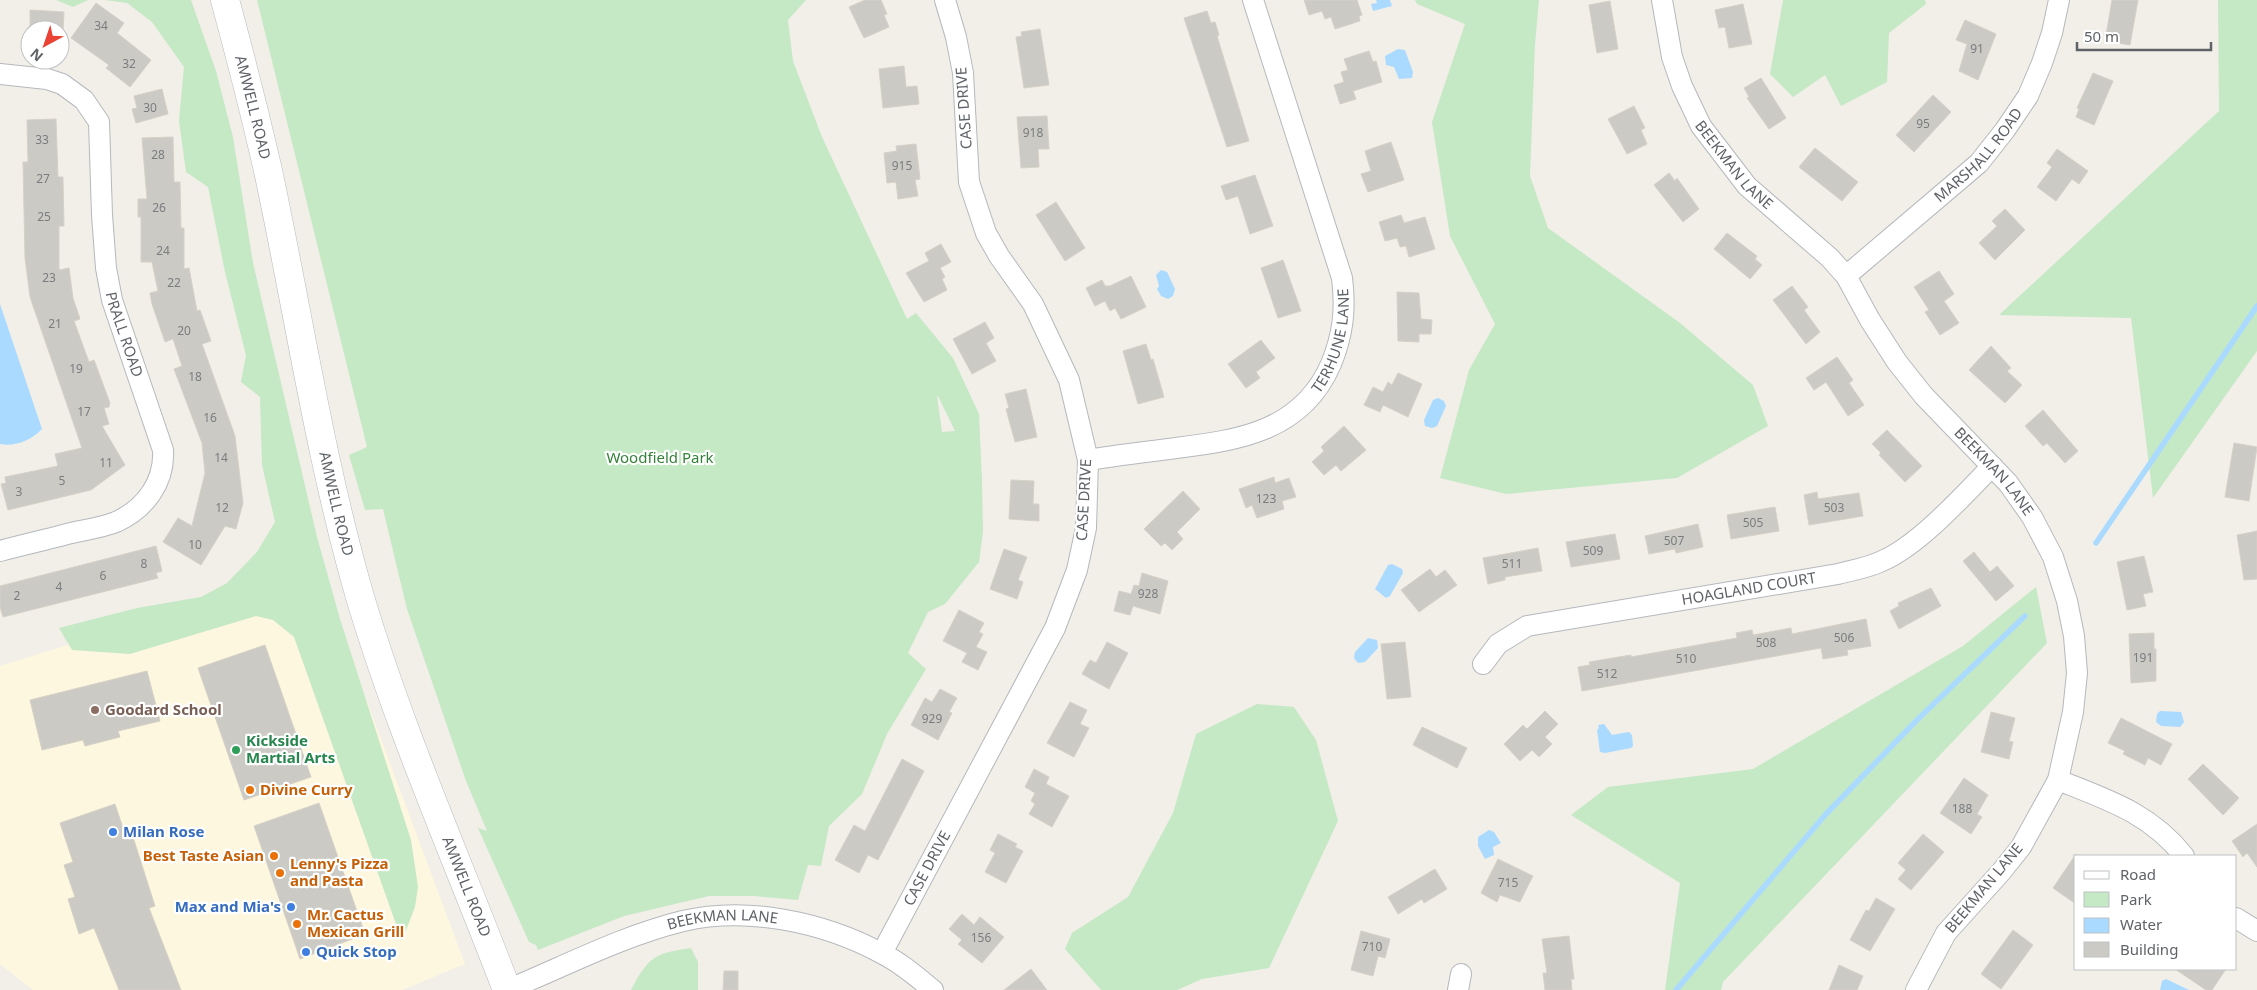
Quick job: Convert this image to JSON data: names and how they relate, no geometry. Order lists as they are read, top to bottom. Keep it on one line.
{"streets":{"main road":["AMWELL ROAD"],"street":["CASE DRIVE","MARSHALL ROAD","BEEKMAN LANE","PRALL ROAD","TERHUNE LANE","HOAGLAND COURT"]},"crossings":[["AMWELL ROAD","BEEKMAN LANE"],["CASE DRIVE","BEEKMAN LANE"],["CASE DRIVE","TERHUNE LANE"],["MARSHALL ROAD","BEEKMAN LANE"],["BEEKMAN LANE","HOAGLAND COURT"]],"parks":["Woodfield Park"],"places":["Goodard School","Kickside Martial Arts","Divine Curry","Milan Rose","Best Taste Asian","Lenny's Pizza and Pasta","Max and Mia's","Mr. Cactus Mexican Grill","Quick Stop"],"house_numbers":["34","91","32","30","95","918","33","28","915","27","26","25","24","23","22","21","20","19","18","17","16","14","11","5","3","123","12","503","505","507","10","509","8","511","6","4","928","2","506","508","191","510","512","929","188","715","156","710"],"legend":["Road","Park","Water","Building"],"scale_bar":"50 m","north":"bottom left"}
